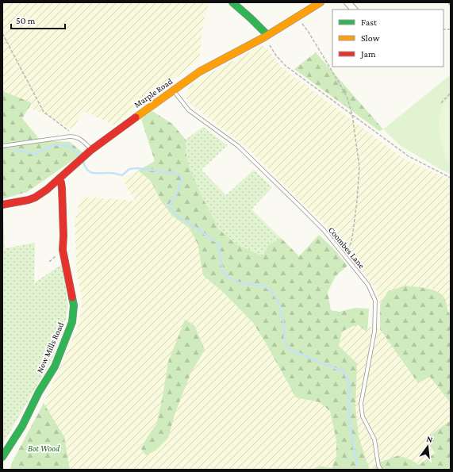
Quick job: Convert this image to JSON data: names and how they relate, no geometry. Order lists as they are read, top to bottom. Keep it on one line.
{"streets":{"main road":["Marple Road","New Mills Road"],"lane":["Coombes Lane"]},"crossings":[["Marple Road","Coombes Lane"],["Marple Road","New Mills Road"]],"parks":["Bot Wood"],"legend":["Fast","Slow","Jam"],"scale_bar":"50 m","north":"top"}
